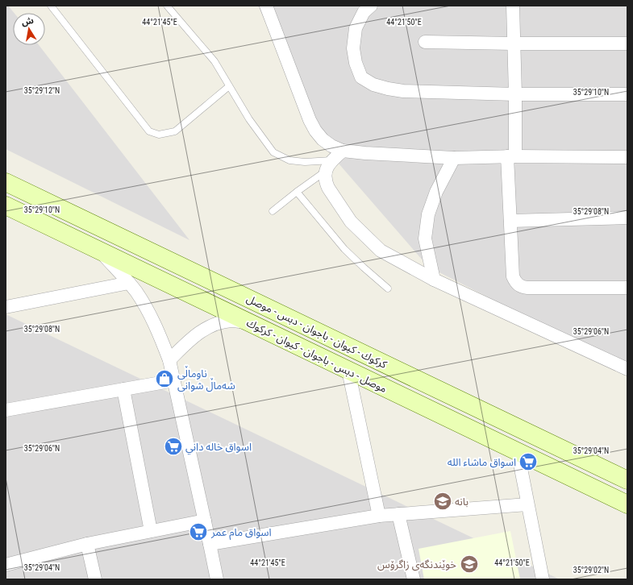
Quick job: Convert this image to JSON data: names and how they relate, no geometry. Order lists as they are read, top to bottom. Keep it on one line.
{"streets":{"main road":["كركوك - كيوان - باجوان - دبس - موصل","موصل - دبس - باجوان - كيوان - كركوك"]},"places":{"shop":["ناوماڵی شەماڵ شوانی"],"supermarket":["اسواق خاله داني","اسواق ماشاء الله","اسواق مام عمر"],"school or university":["بانە","خوێندنگەی زاگرۆس"]},"north":"top","coordinates":["44°21'45\"E","44°21'50\"E","35°29'12\"N","35°29'10\"N","35°29'08\"N","35°29'06\"N","35°29'04\"N","35°29'02\"N"]}
